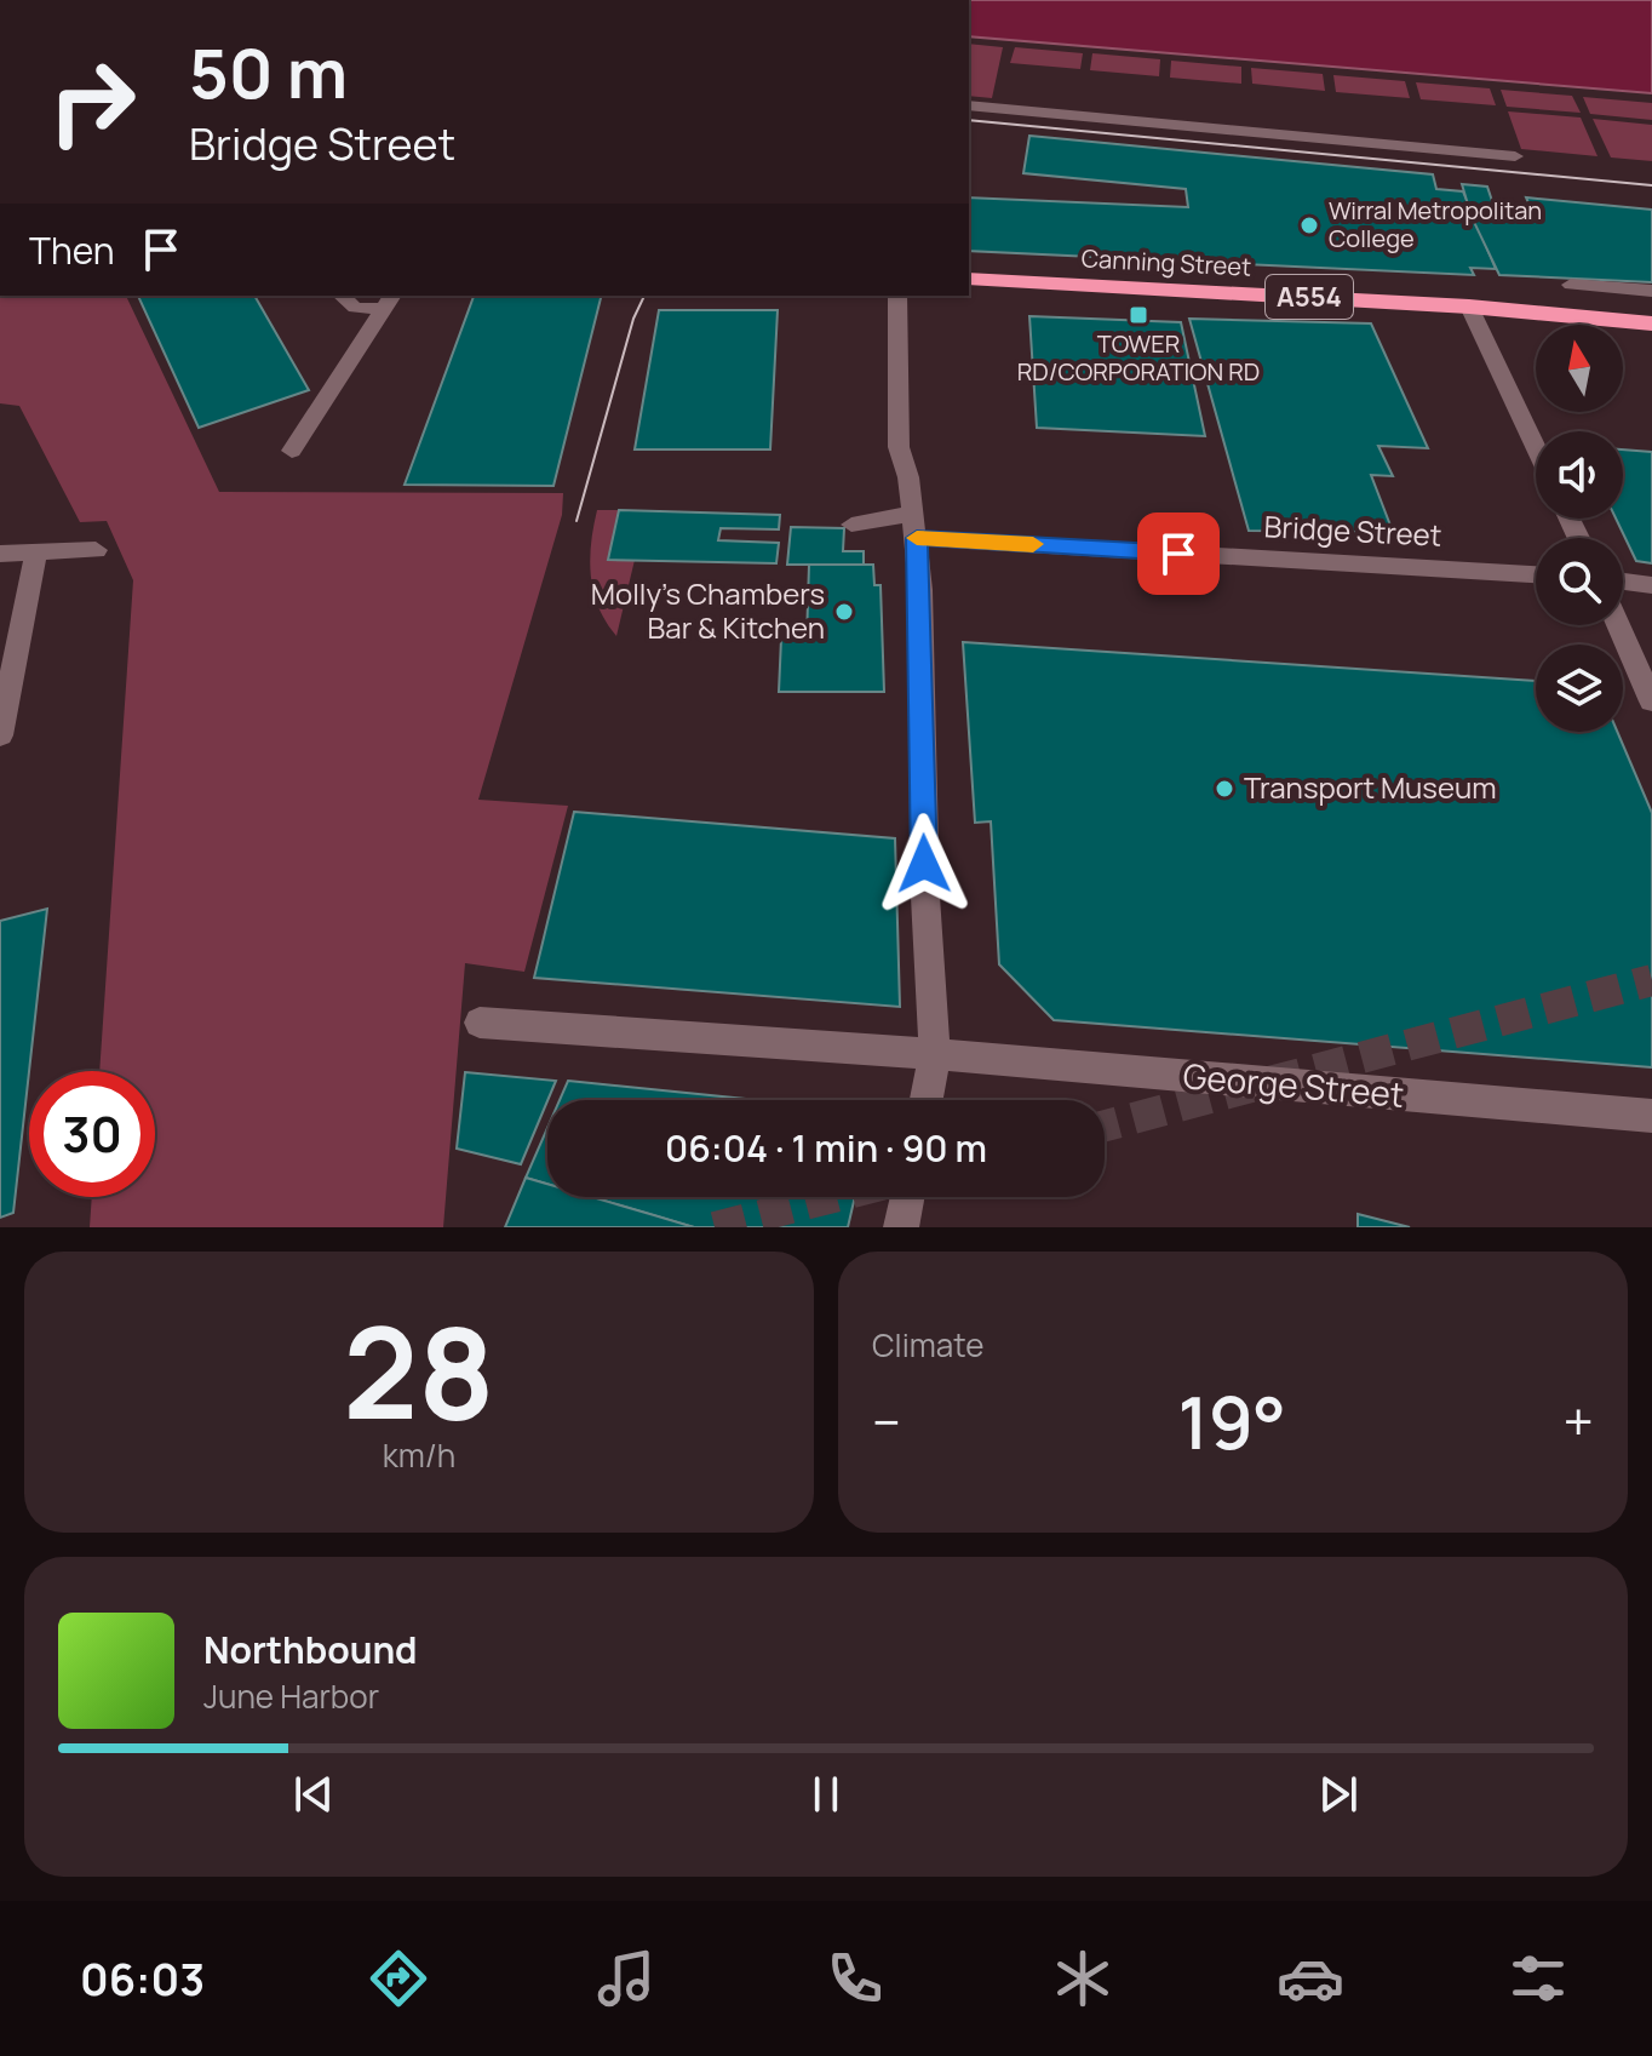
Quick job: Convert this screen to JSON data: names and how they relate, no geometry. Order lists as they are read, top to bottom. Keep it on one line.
{"streets":{"highway":["Canning Street","A554"],"street":["Bridge Street","George Street"]},"places":{"other":["Wirral Metropolitan College","Molly's Chambers Bar & Kitchen","Transport Museum"],"transit":["TOWER RD/CORPORATION RD"]},"north":"top","page":{"turn":["50 m","Bridge Street"],"then":"Then","limit":"30","trip":"06:04 · 1 min · 90 m","tile":[["28","km/h"],"Climate"],"heat":["−","19°","+"],"song":["Northbound","June Harbor"],"tabs":"06:03"}}
